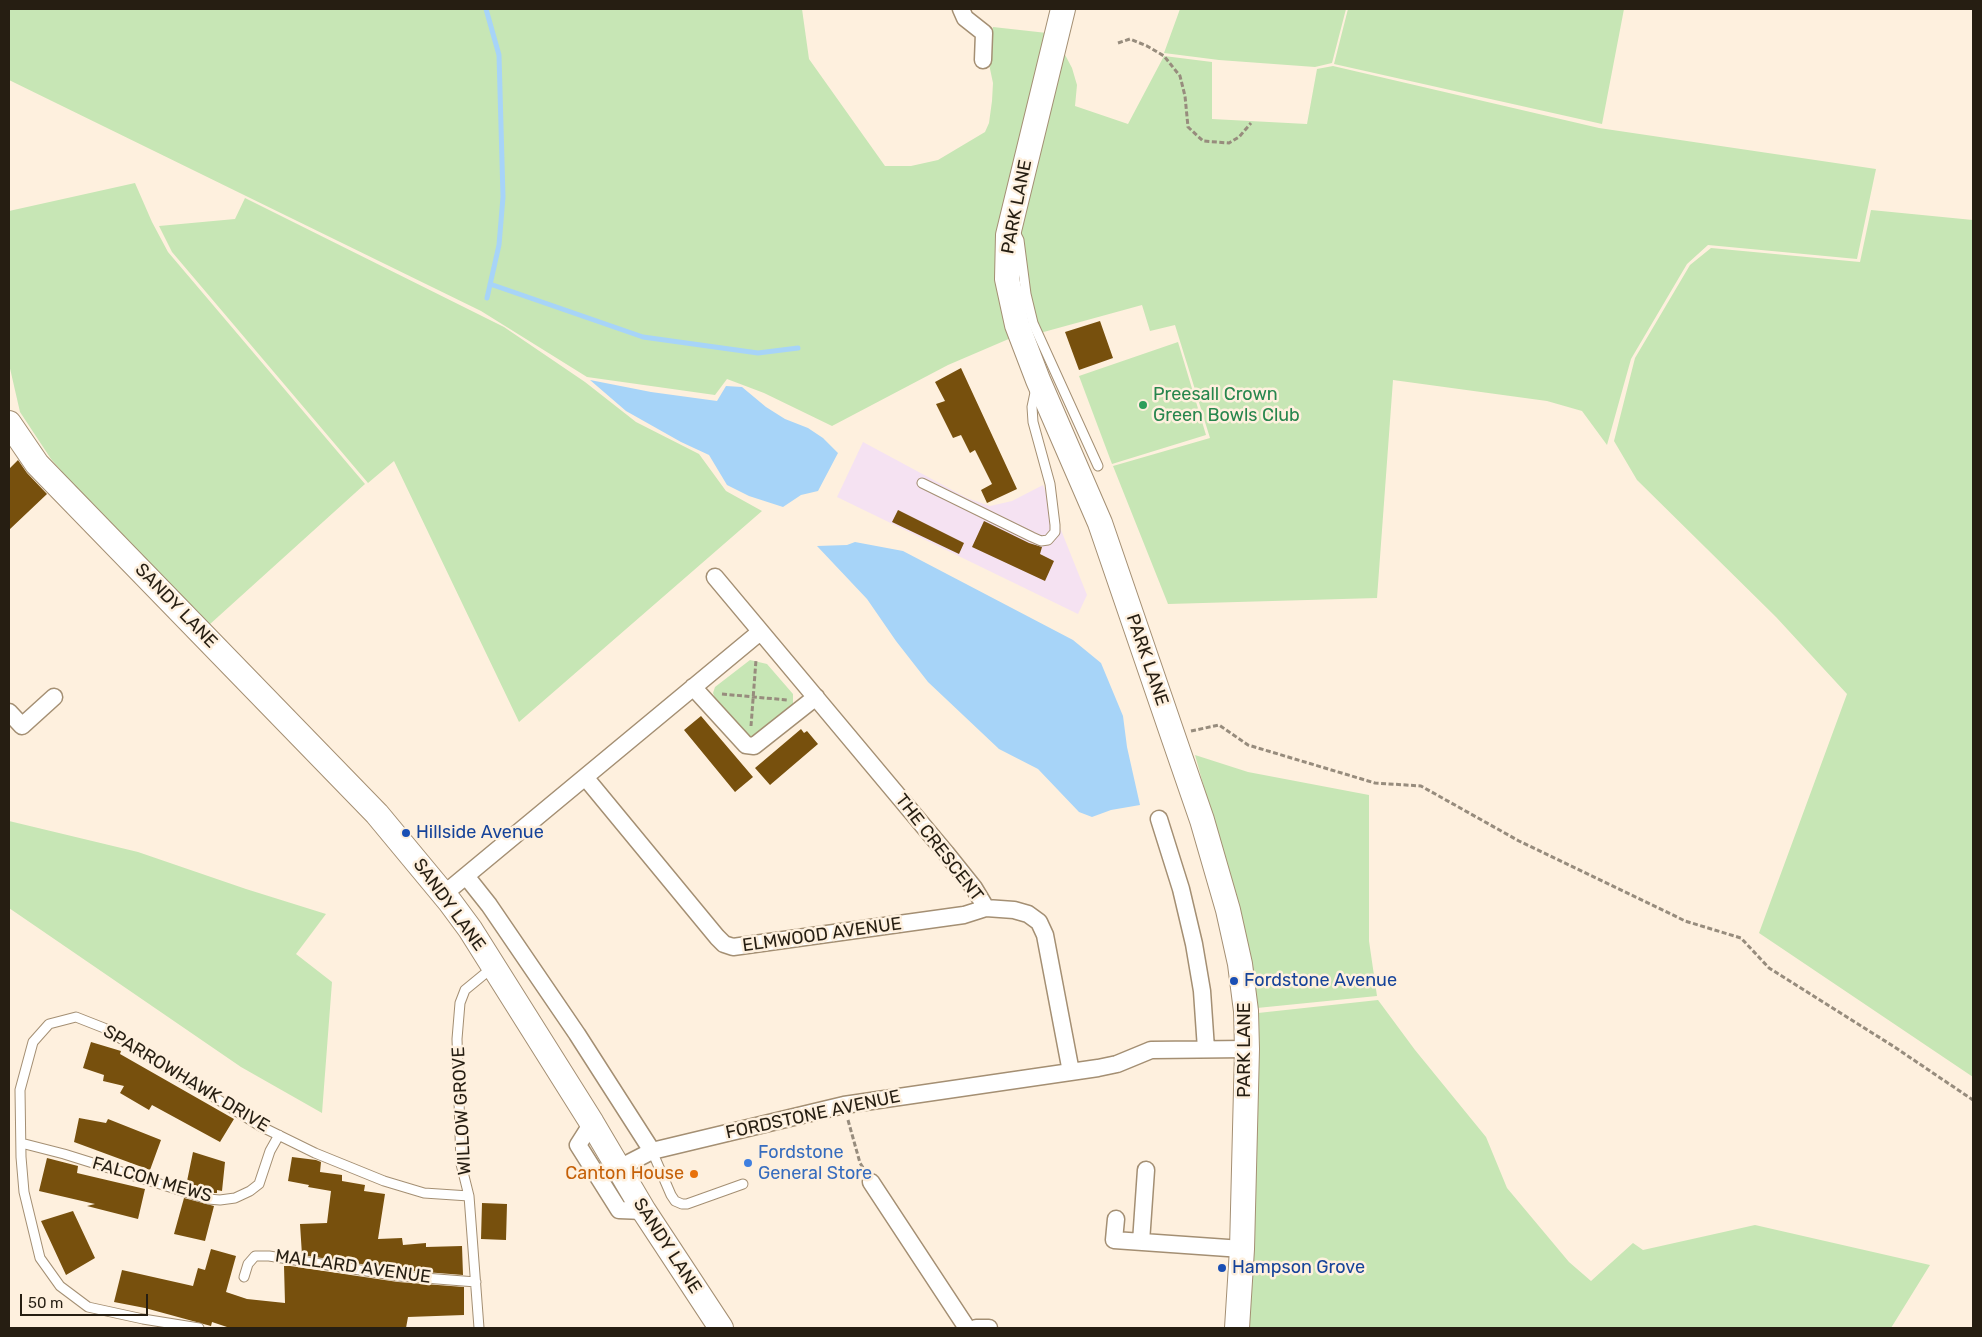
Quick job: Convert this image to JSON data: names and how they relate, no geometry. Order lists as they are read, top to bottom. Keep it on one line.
{"streets":{"main road":["PARK LANE","SANDY LANE"],"street":["THE CRESCENT","ELMWOOD AVENUE","FORDSTONE AVENUE"],"lane":["SPARROWHAWK DRIVE","WILLOW GROVE","FALCON MEWS","MALLARD AVENUE"]},"crossings":[["PARK LANE","FORDSTONE AVENUE"],["SANDY LANE","WILLOW GROVE"],["SANDY LANE","FORDSTONE AVENUE"],["THE CRESCENT","ELMWOOD AVENUE"],["THE CRESCENT","FORDSTONE AVENUE"],["SPARROWHAWK DRIVE","WILLOW GROVE"],["SPARROWHAWK DRIVE","FALCON MEWS"],["WILLOW GROVE","MALLARD AVENUE"]],"places":["Preesall Crown Green Bowls Club","Hillside Avenue","Fordstone Avenue","Fordstone General Store","Canton House","Hampson Grove"],"scale_bar":"50 m"}
